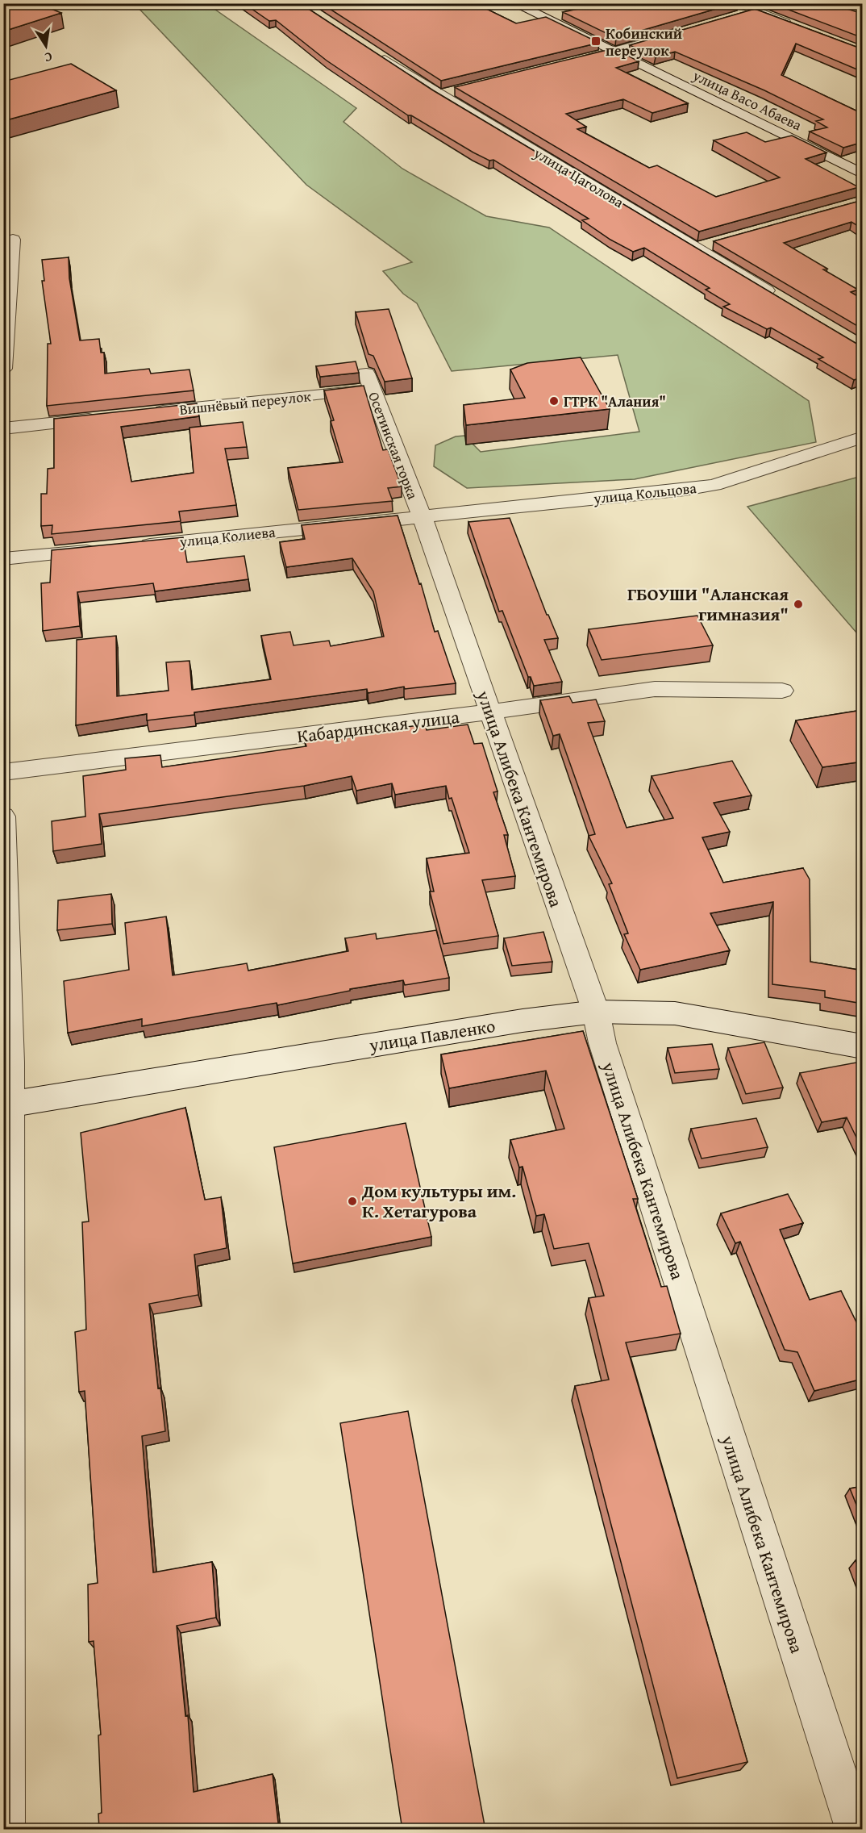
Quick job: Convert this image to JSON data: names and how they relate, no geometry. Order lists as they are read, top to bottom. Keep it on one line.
{"streets":{"main road":["улица Васо Абаева","улица Павленко"],"street":["улица Цаголова","Вишнёвый переулок","Осетинская горка","улица Кольцова","улица Колиева","Кабардинская улица","улица Алибека Кантемирова"]},"crossings":[["Вишнёвый переулок","Осетинская горка"],["Осетинская горка","улица Кольцова"],["Осетинская горка","улица Колиева"],["Осетинская горка","улица Алибека Кантемирова"],["улица Кольцова","улица Колиева"],["улица Кольцова","улица Алибека Кантемирова"],["улица Колиева","улица Алибека Кантемирова"],["Кабардинская улица","улица Алибека Кантемирова"],["улица Алибека Кантемирова","улица Павленко"]],"places":{"transit":["Кобинский переулок"],"other":["ГТРК \"Алания\"","ГБОУШИ \"Аланская гимназия\"","Дом культуры им. К. Хетагурова"]},"north":"bottom"}
